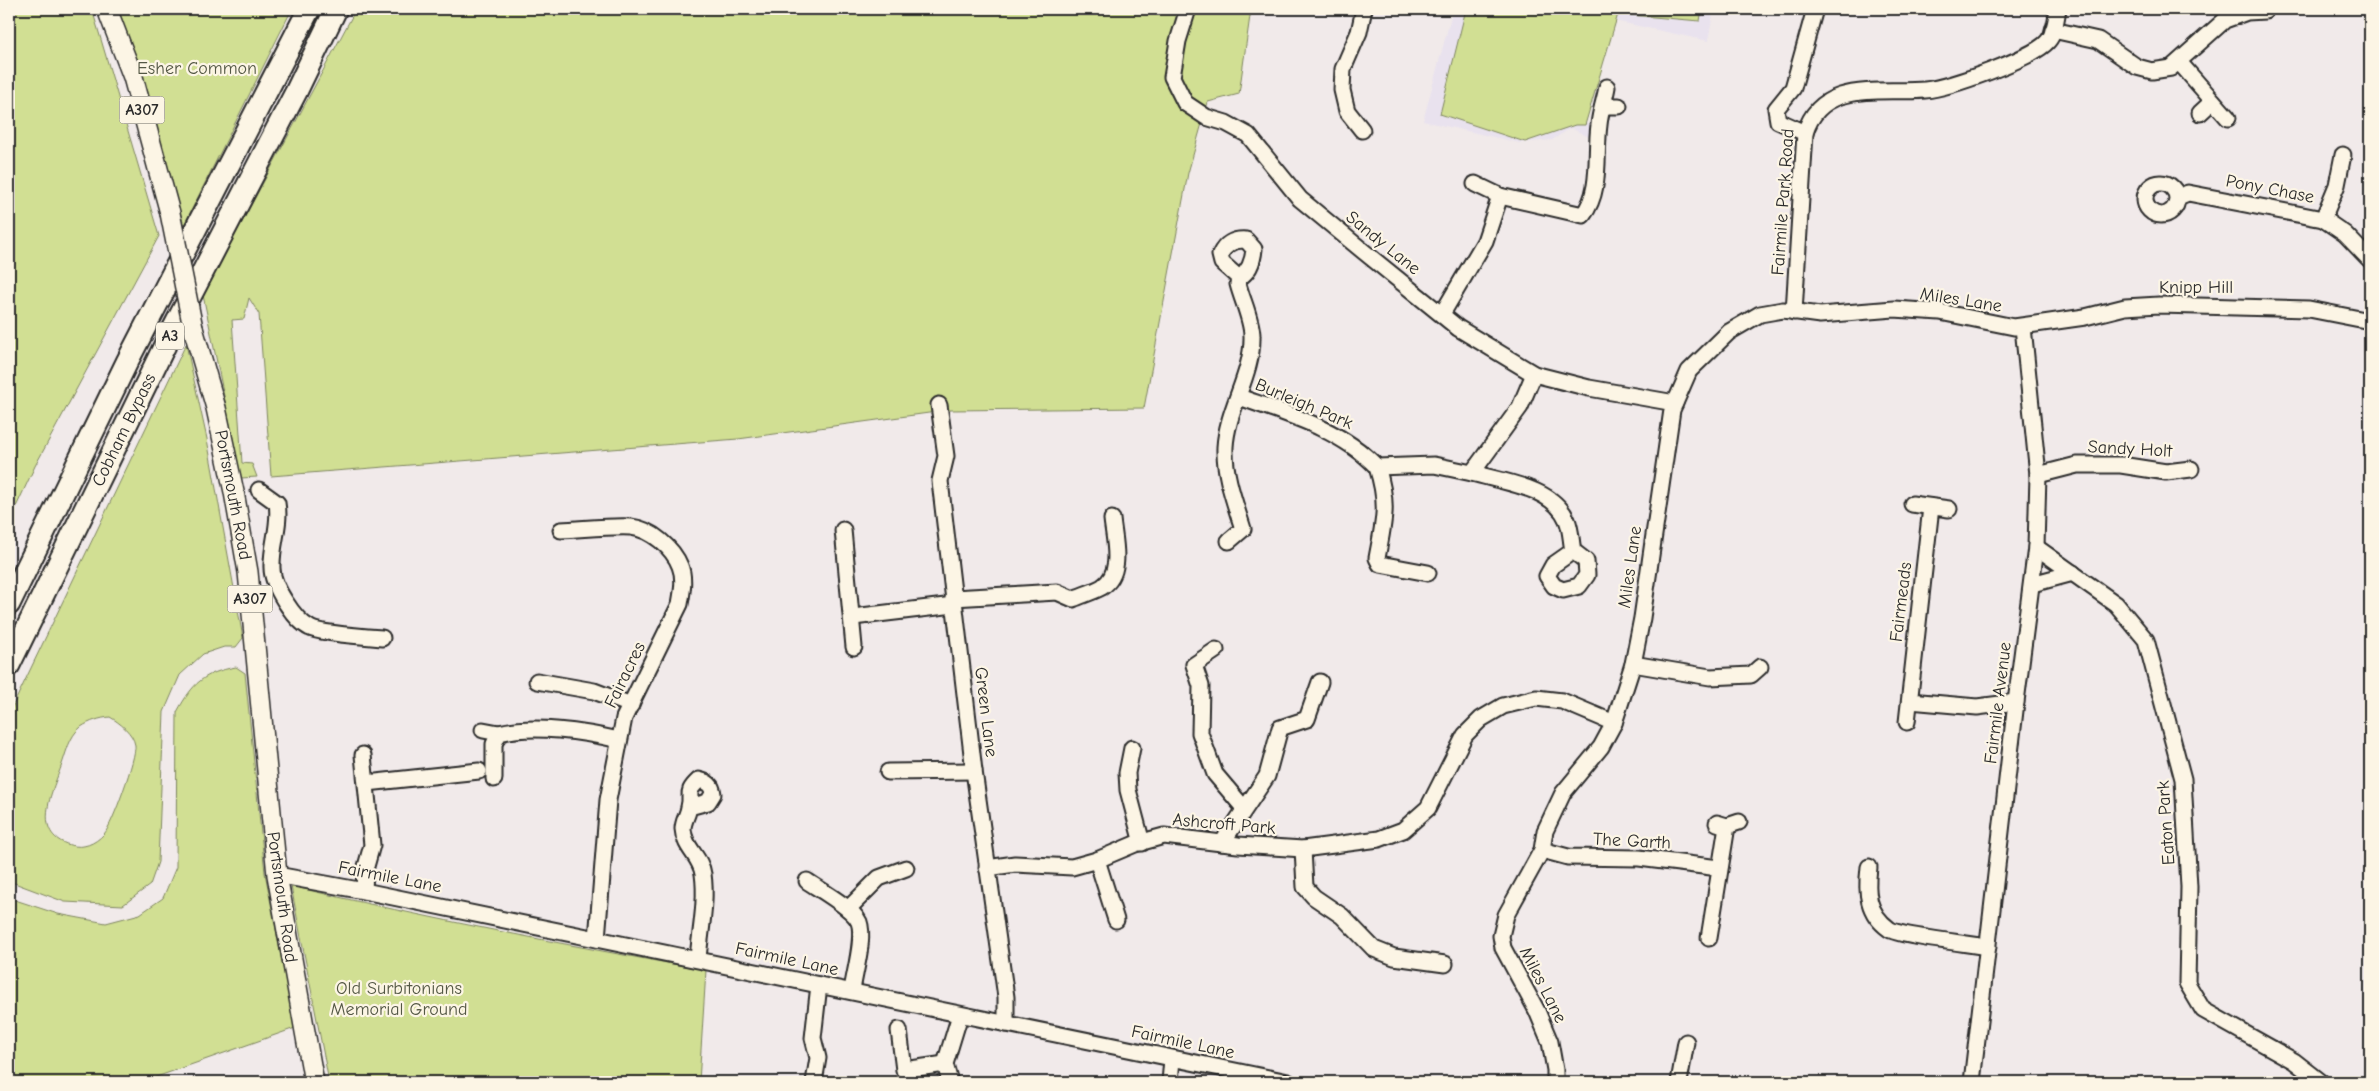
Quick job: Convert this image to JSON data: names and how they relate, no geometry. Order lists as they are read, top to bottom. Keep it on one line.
{"streets":{"highway":["A3","Cobham Bypass"],"main road":["A307","Portsmouth Road"],"street":["Pony Chase","Fairmile Park Road","Sandy Lane","Knipp Hill","Miles Lane","Burleigh Park","Sandy Holt","Fairmeads","Fairacres","Fairmile Avenue","Green Lane","Eaton Park","Ashcroft Park","The Garth","Fairmile Lane"]},"crossings":[["Fairmile Park Road","Miles Lane"],["Sandy Lane","Miles Lane"],["Knipp Hill","Miles Lane"],["Knipp Hill","Fairmile Avenue"],["Miles Lane","Fairmile Avenue"],["Miles Lane","Ashcroft Park"],["Miles Lane","The Garth"],["Sandy Holt","Fairmile Avenue"],["Portsmouth Road","Fairmile Lane"],["Fairacres","Fairmile Lane"],["Fairmile Avenue","Eaton Park"],["Green Lane","Ashcroft Park"],["Green Lane","Fairmile Lane"]],"parks":["Esher Common","Old Surbitonians Memorial Ground"]}
